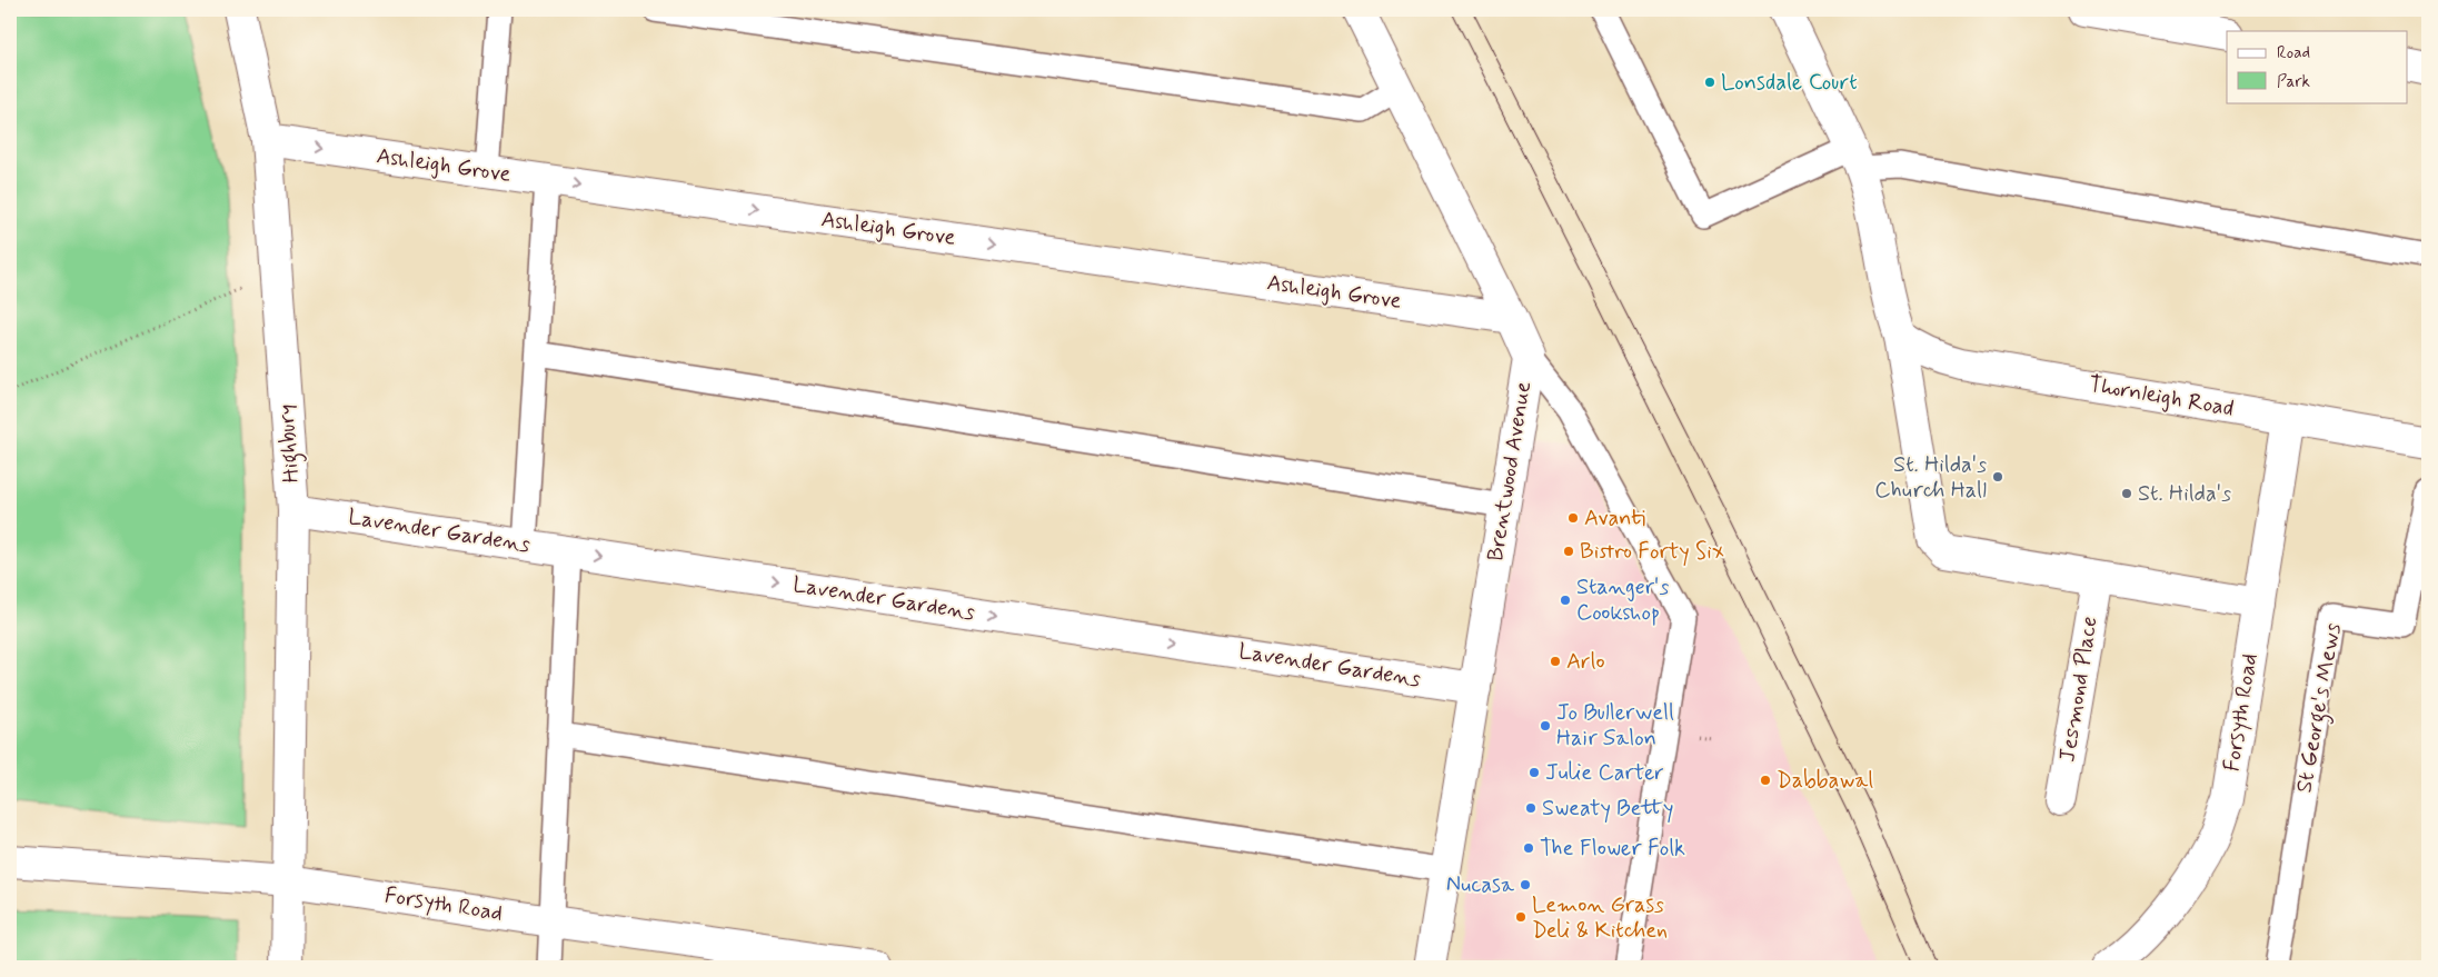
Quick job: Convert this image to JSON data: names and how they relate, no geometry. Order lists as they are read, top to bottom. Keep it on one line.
{"streets":{"street":["Ashleigh Grove","Thornleigh Road","Highbury","Brentwood Avenue","Lavender Gardens","Jesmond Place","Forsyth Road"],"lane":["St George's Mews"]},"crossings":[["Ashleigh Grove","Highbury"],["Ashleigh Grove","Brentwood Avenue"],["Thornleigh Road","Forsyth Road"],["Highbury","Lavender Gardens"],["Highbury","Forsyth Road"],["Brentwood Avenue","Lavender Gardens"]],"one_way":["Ashleigh Grove","Lavender Gardens"],"places":["Lonsdale Court","St. Hilda's Church Hall","St. Hilda's","Avanti","Bistro Forty Six","Stanger's Cookshop","Arlo","Jo Bullerwell Hair Salon","Julie Carter","Dabbawal","Sweaty Betty","The Flower Folk","Nucasa","Lemon Grass Deli & Kitchen"],"legend":["Road","Park"]}
